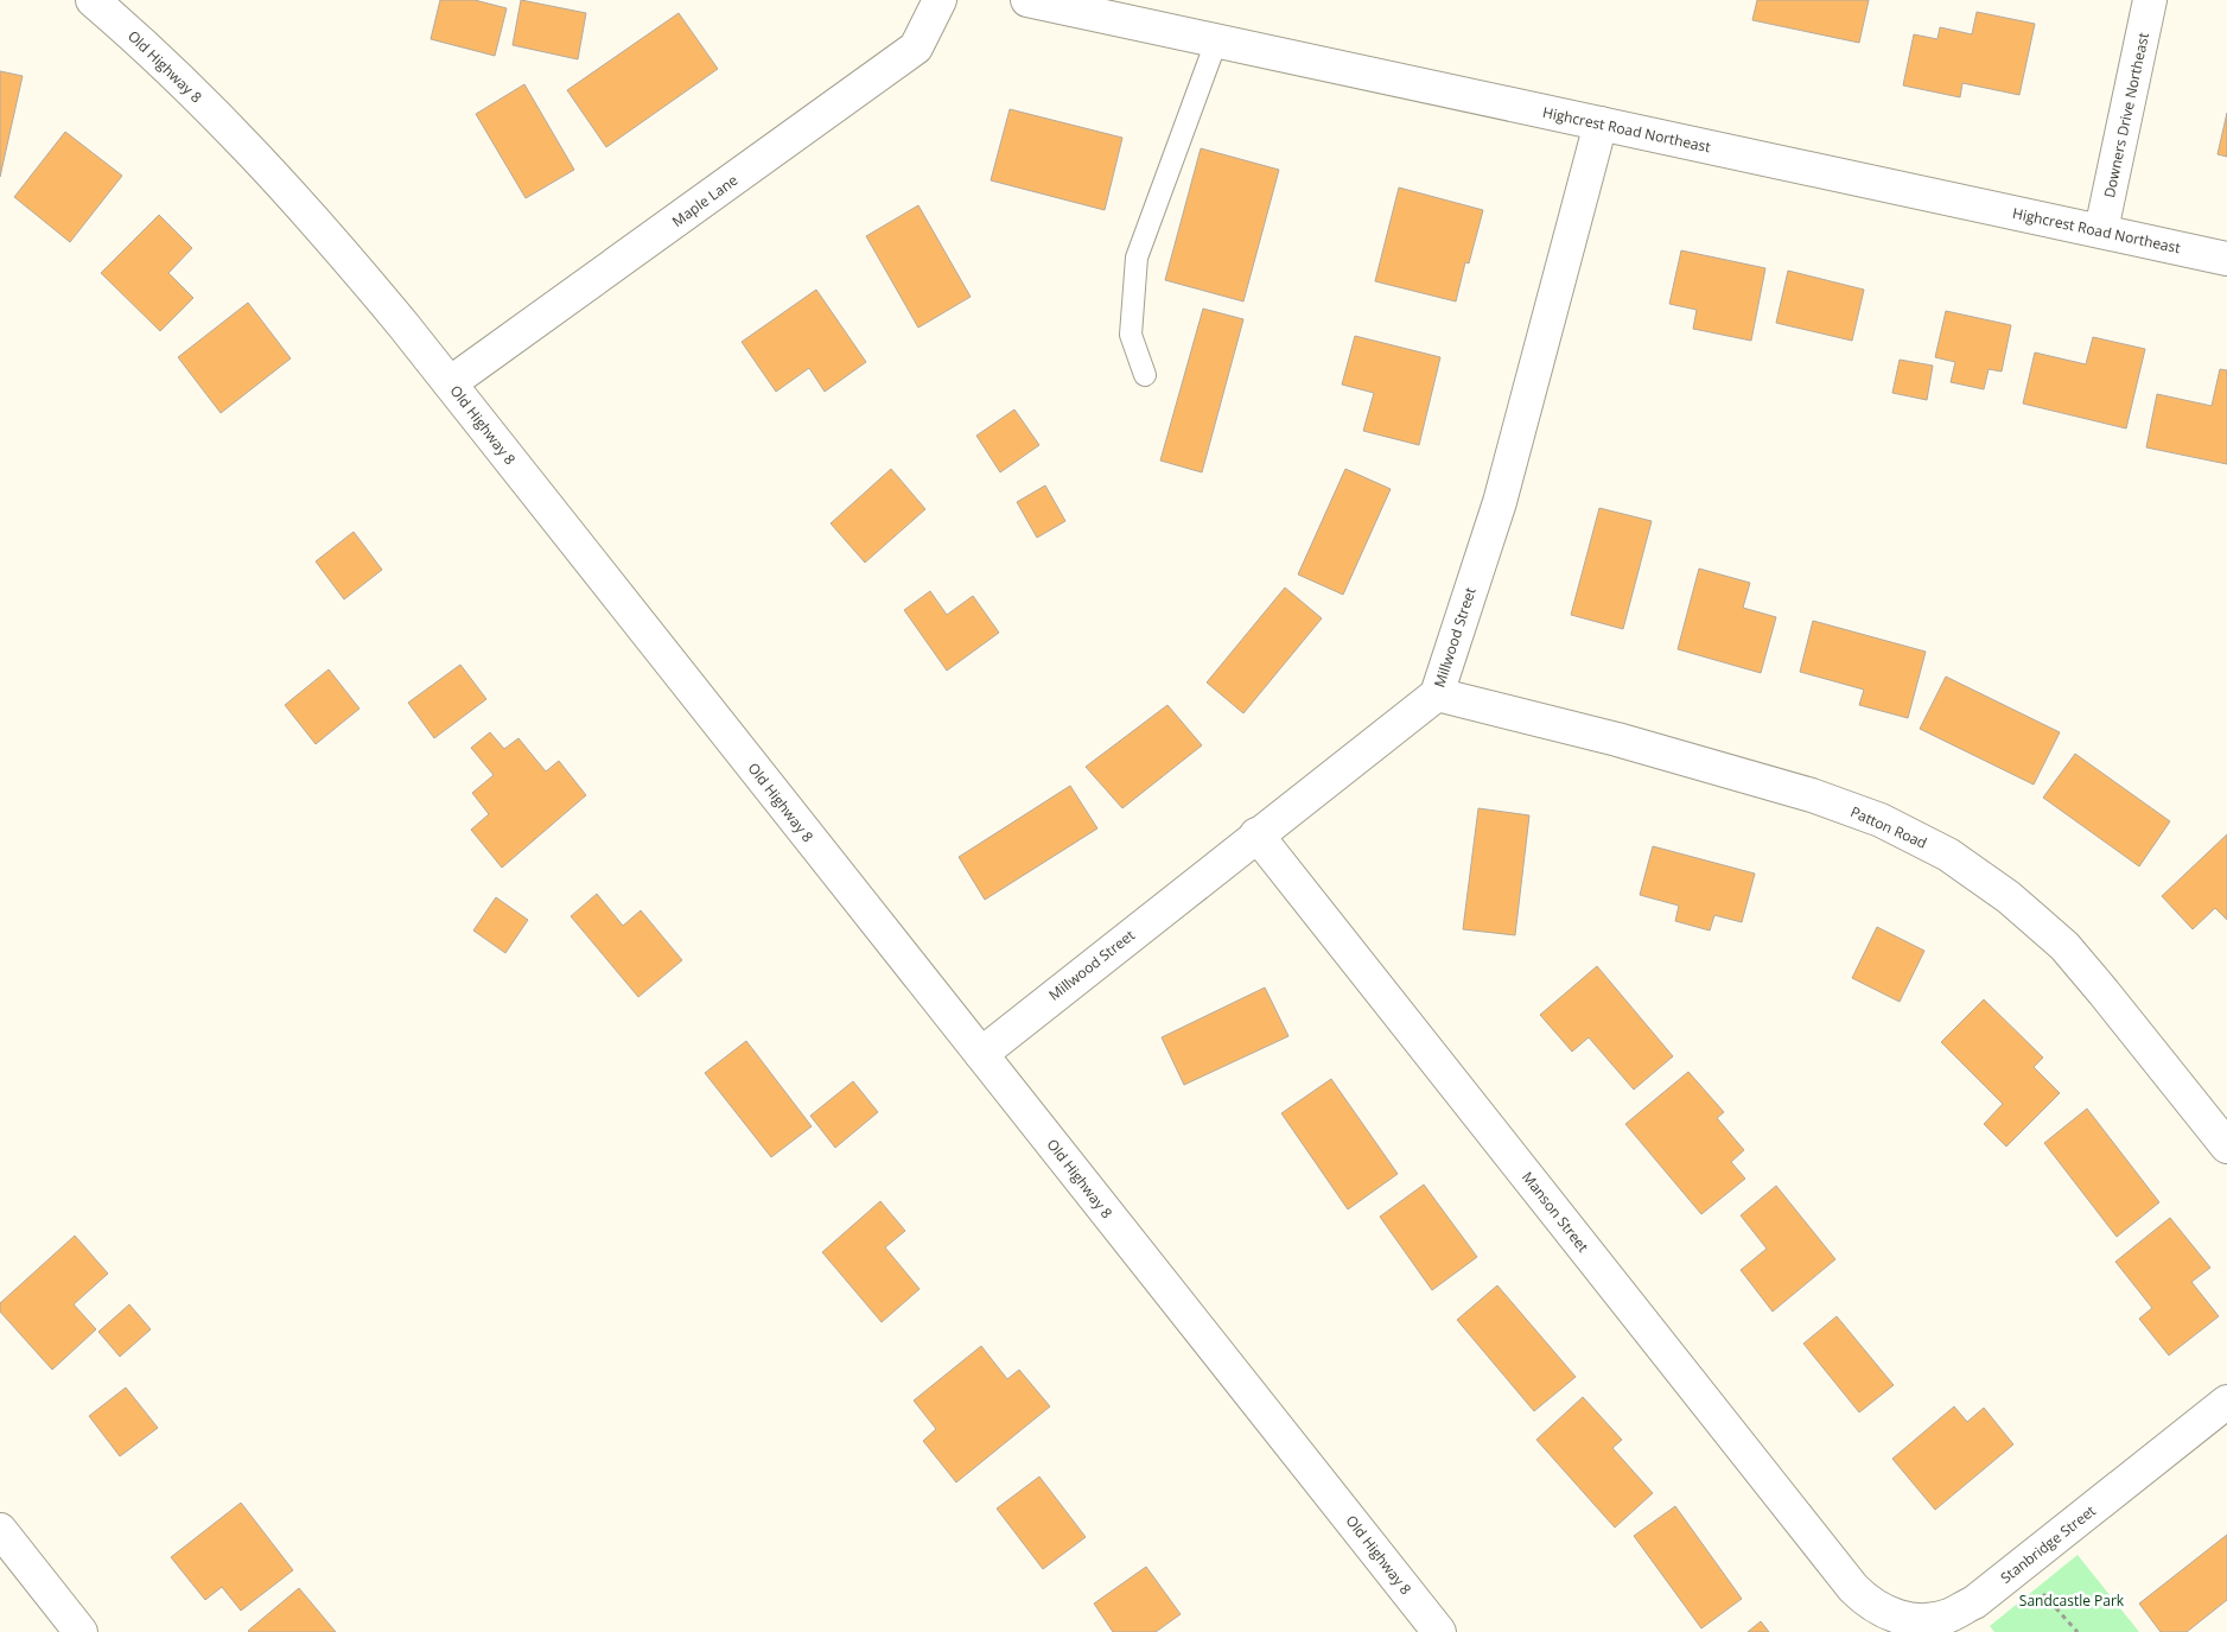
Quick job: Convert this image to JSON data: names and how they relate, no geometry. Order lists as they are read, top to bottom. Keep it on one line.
{"streets":{"street":["Old Highway 8","Downers Drive Northeast","Highcrest Road Northeast","Maple Lane","Millwood Street","Patton Road","Manson Street","Stanbridge Street"]},"crossings":[["Old Highway 8","Maple Lane"],["Old Highway 8","Millwood Street"],["Downers Drive Northeast","Highcrest Road Northeast"],["Highcrest Road Northeast","Millwood Street"],["Millwood Street","Patton Road"],["Millwood Street","Manson Street"],["Manson Street","Stanbridge Street"]],"parks":["Sandcastle Park"]}
